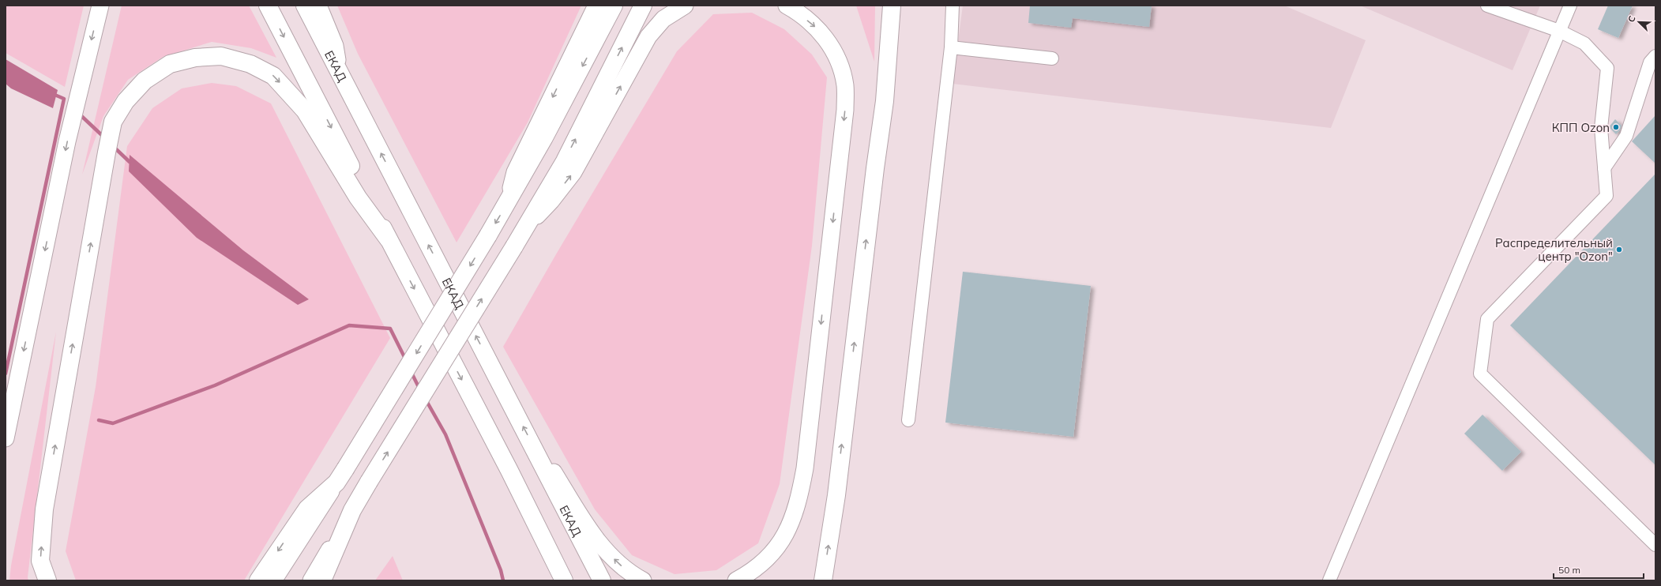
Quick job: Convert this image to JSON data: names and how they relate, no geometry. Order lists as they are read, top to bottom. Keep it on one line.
{"streets":{"highway":["ЕКАД"]},"places":["КПП Ozon","Распределительный центр \"Ozon\""],"scale_bar":"50 m","north":"top left"}
